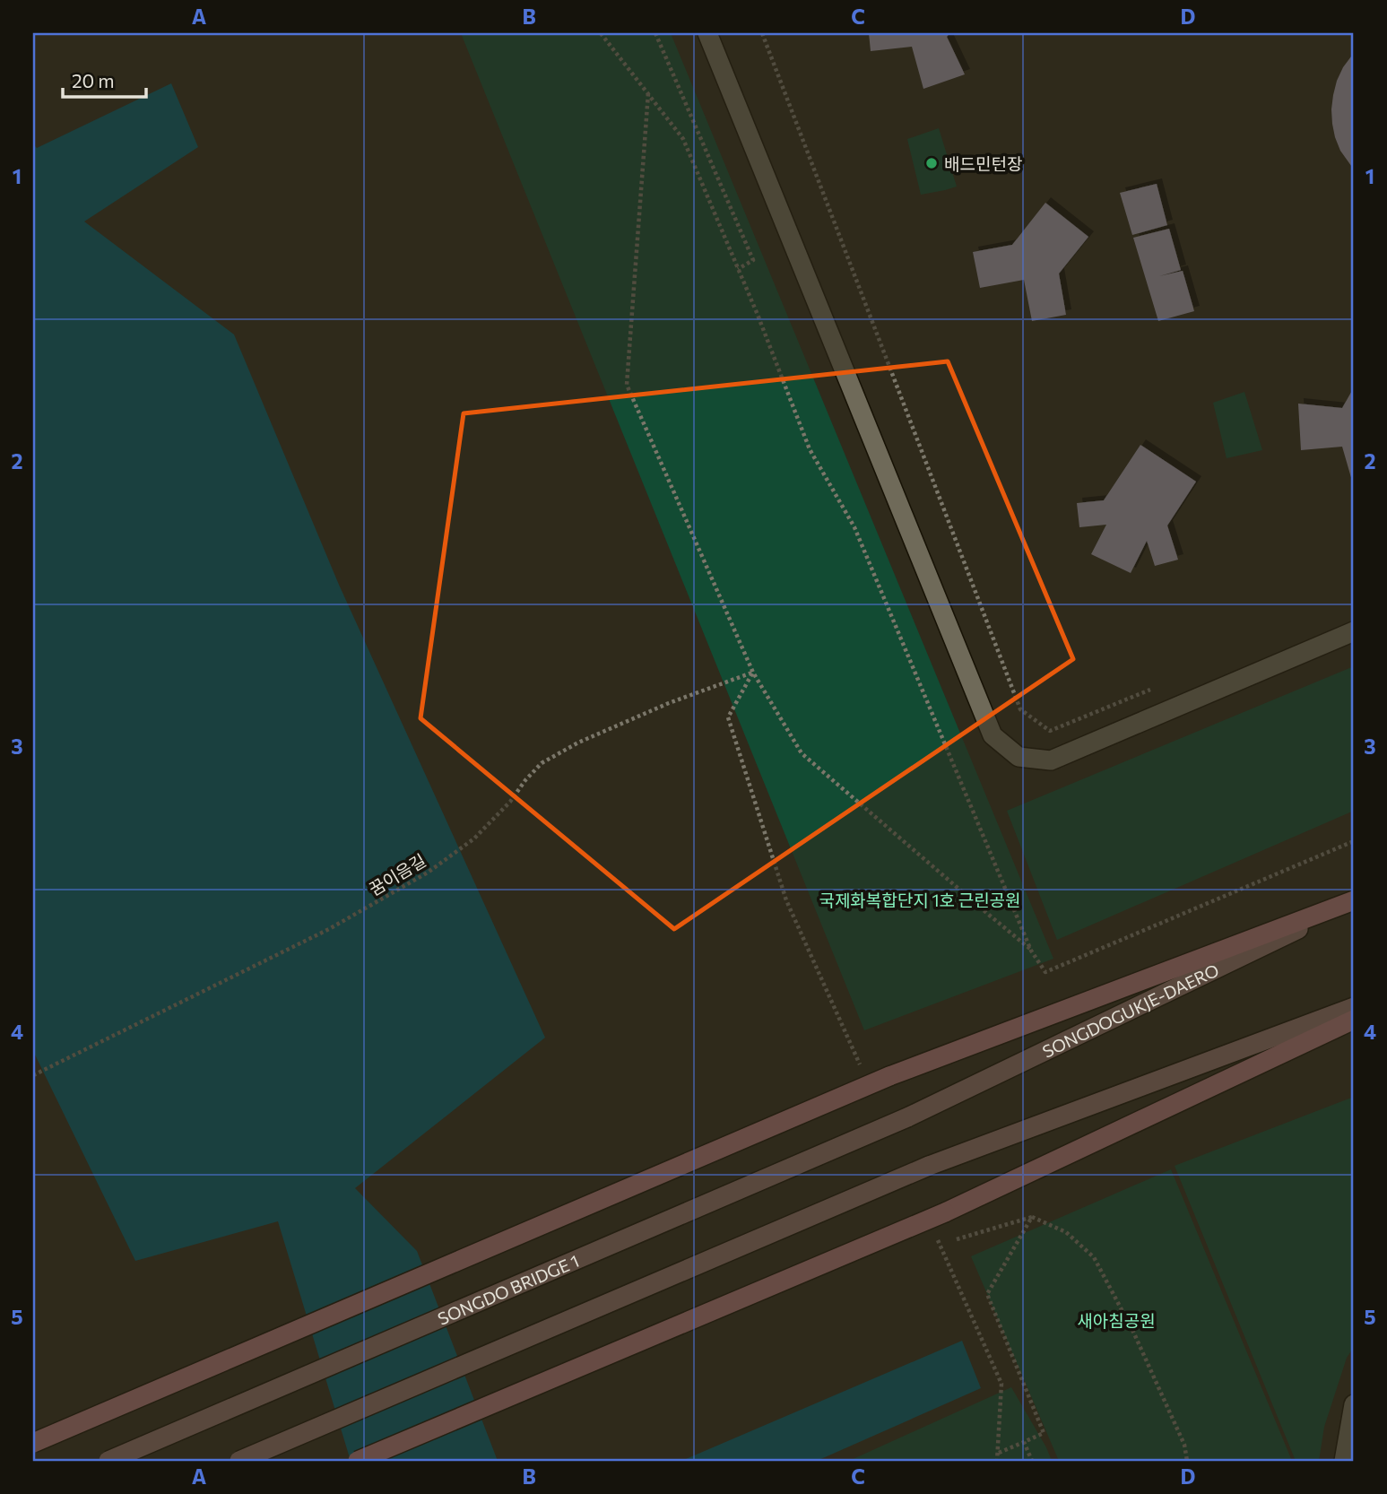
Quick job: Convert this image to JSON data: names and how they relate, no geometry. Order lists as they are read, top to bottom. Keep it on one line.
{"streets":{"main road":["SONGDOGUKJE-DAERO","SONGDO BRIDGE 1"],"path":["꿈이음길"]},"crossings":[["SONGDOGUKJE-DAERO","SONGDO BRIDGE 1"]],"parks":["국제화복합단지 1호 근린공원","새아침공원"],"places":["배드민턴장"],"scale_bar":"20 m","grid":{"columns":["A","B","C","D"],"rows":["1","2","3","4","5"]}}
